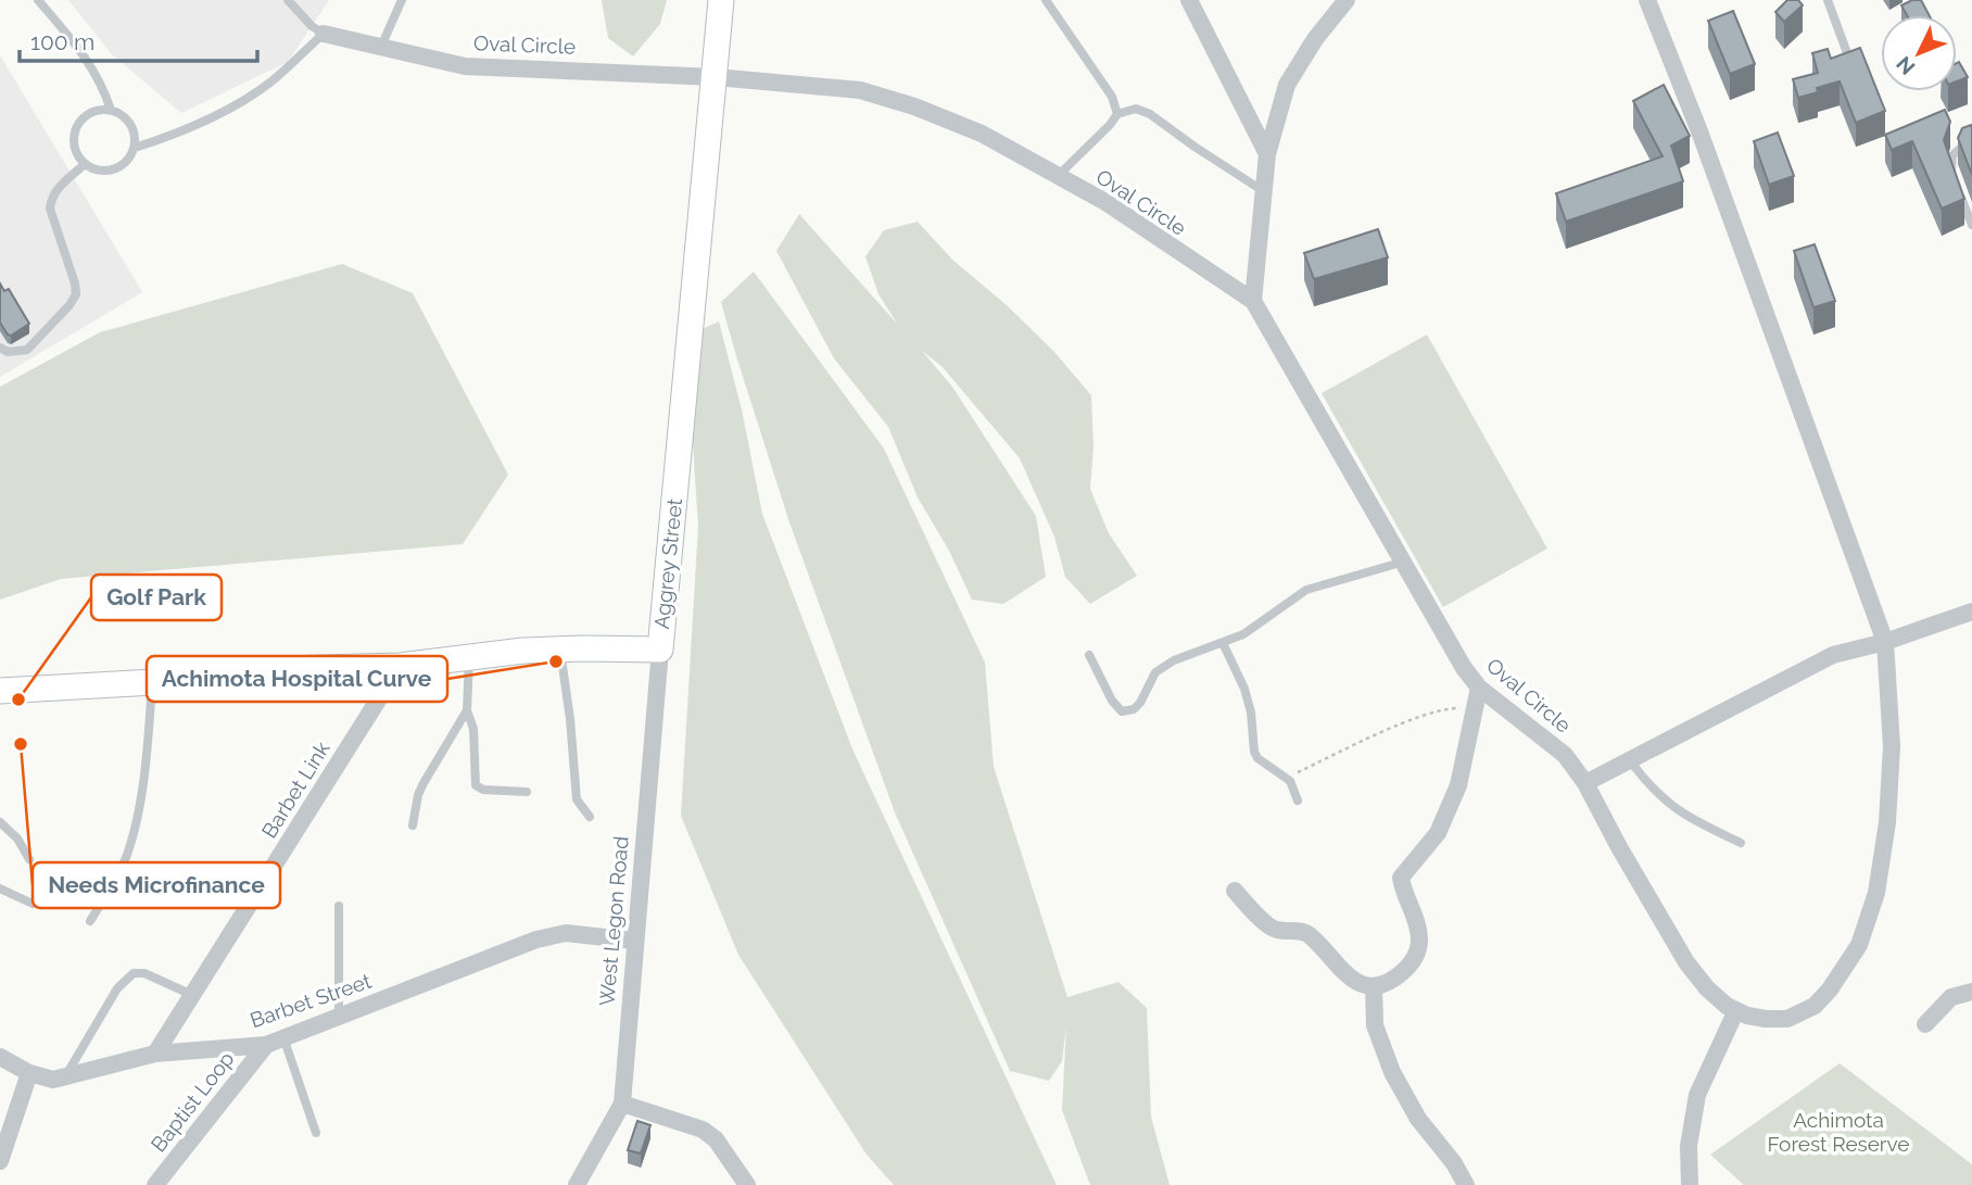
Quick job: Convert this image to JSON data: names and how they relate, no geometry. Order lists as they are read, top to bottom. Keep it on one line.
{"streets":{"main road":["Aggrey Street"],"street":["Oval Circle","Barbet Link","West Legon Road","Barbet Street","Baptist Loop"]},"crossings":[["Oval Circle","Aggrey Street"],["Aggrey Street","Barbet Link"],["Aggrey Street","West Legon Road"],["Barbet Link","Barbet Street"],["West Legon Road","Barbet Street"],["Barbet Street","Baptist Loop"]],"parks":["Achimota Forest Reserve"],"places":["Achimota Hospital Curve","Golf Park","Needs Microfinance"],"scale_bar":"100 m","north":"bottom left"}
